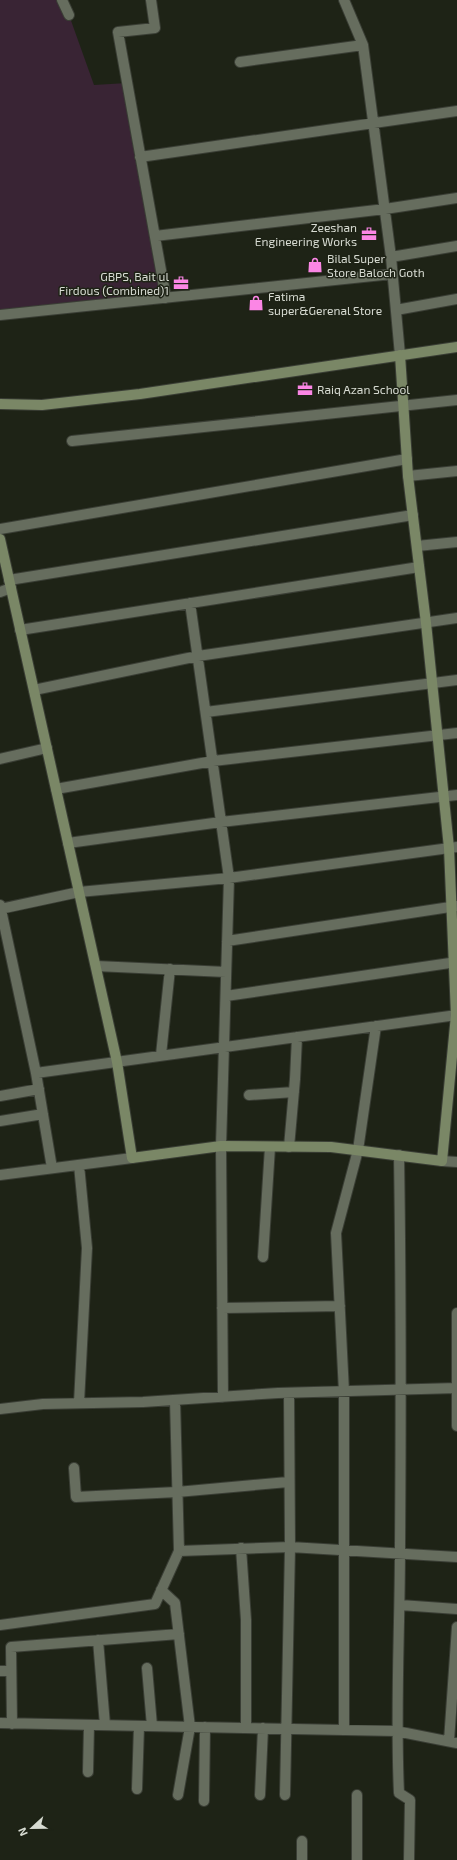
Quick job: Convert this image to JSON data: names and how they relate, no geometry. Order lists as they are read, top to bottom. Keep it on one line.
{"places":{"office":["Zeeshan Engineering Works","GBPS, Bait ul Firdous (Combined)1","Raiq Azan School"],"shop":["Bilal Super Store Baloch Goth","Fatima super&Gerenal Store"]},"north":"left"}
